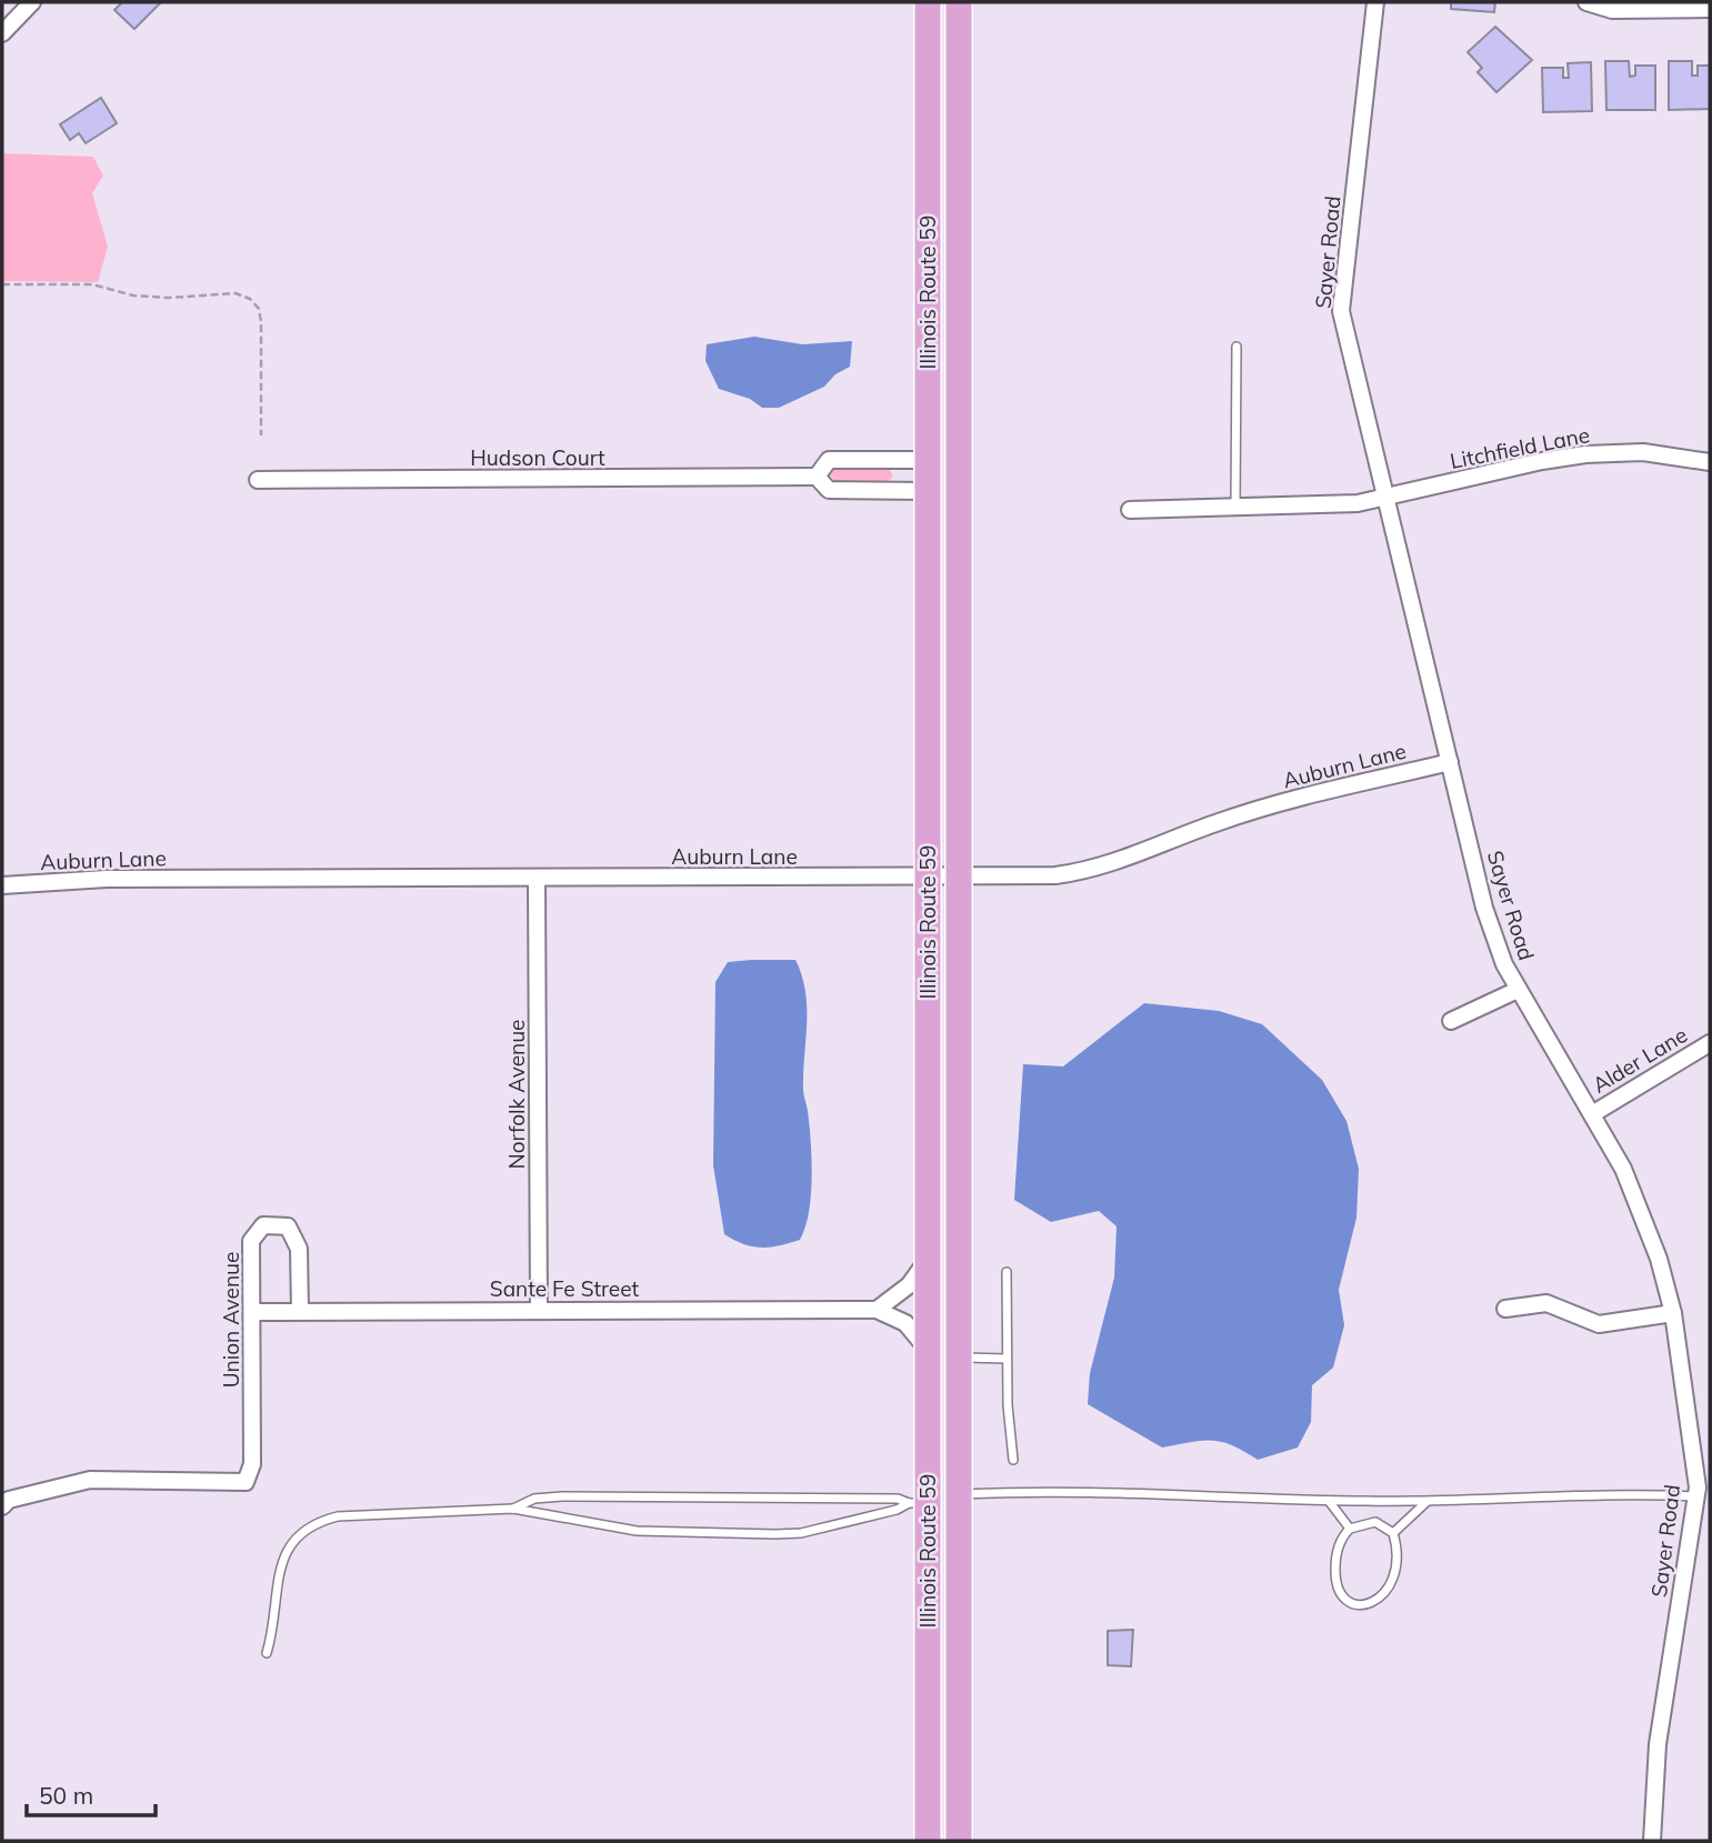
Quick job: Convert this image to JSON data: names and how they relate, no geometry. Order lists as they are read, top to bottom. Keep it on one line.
{"streets":{"main road":["Illinois Route 59"],"street":["Sayer Road","Litchfield Lane","Hudson Court","Auburn Lane","Alder Lane","Norfolk Avenue","Sante Fe Street","Union Avenue"]},"crossings":[["Sayer Road","Litchfield Lane"],["Sayer Road","Auburn Lane"],["Sayer Road","Alder Lane"],["Illinois Route 59","Hudson Court"],["Illinois Route 59","Auburn Lane"],["Illinois Route 59","Sante Fe Street"],["Auburn Lane","Norfolk Avenue"],["Norfolk Avenue","Sante Fe Street"],["Sante Fe Street","Union Avenue"]],"scale_bar":"50 m"}
